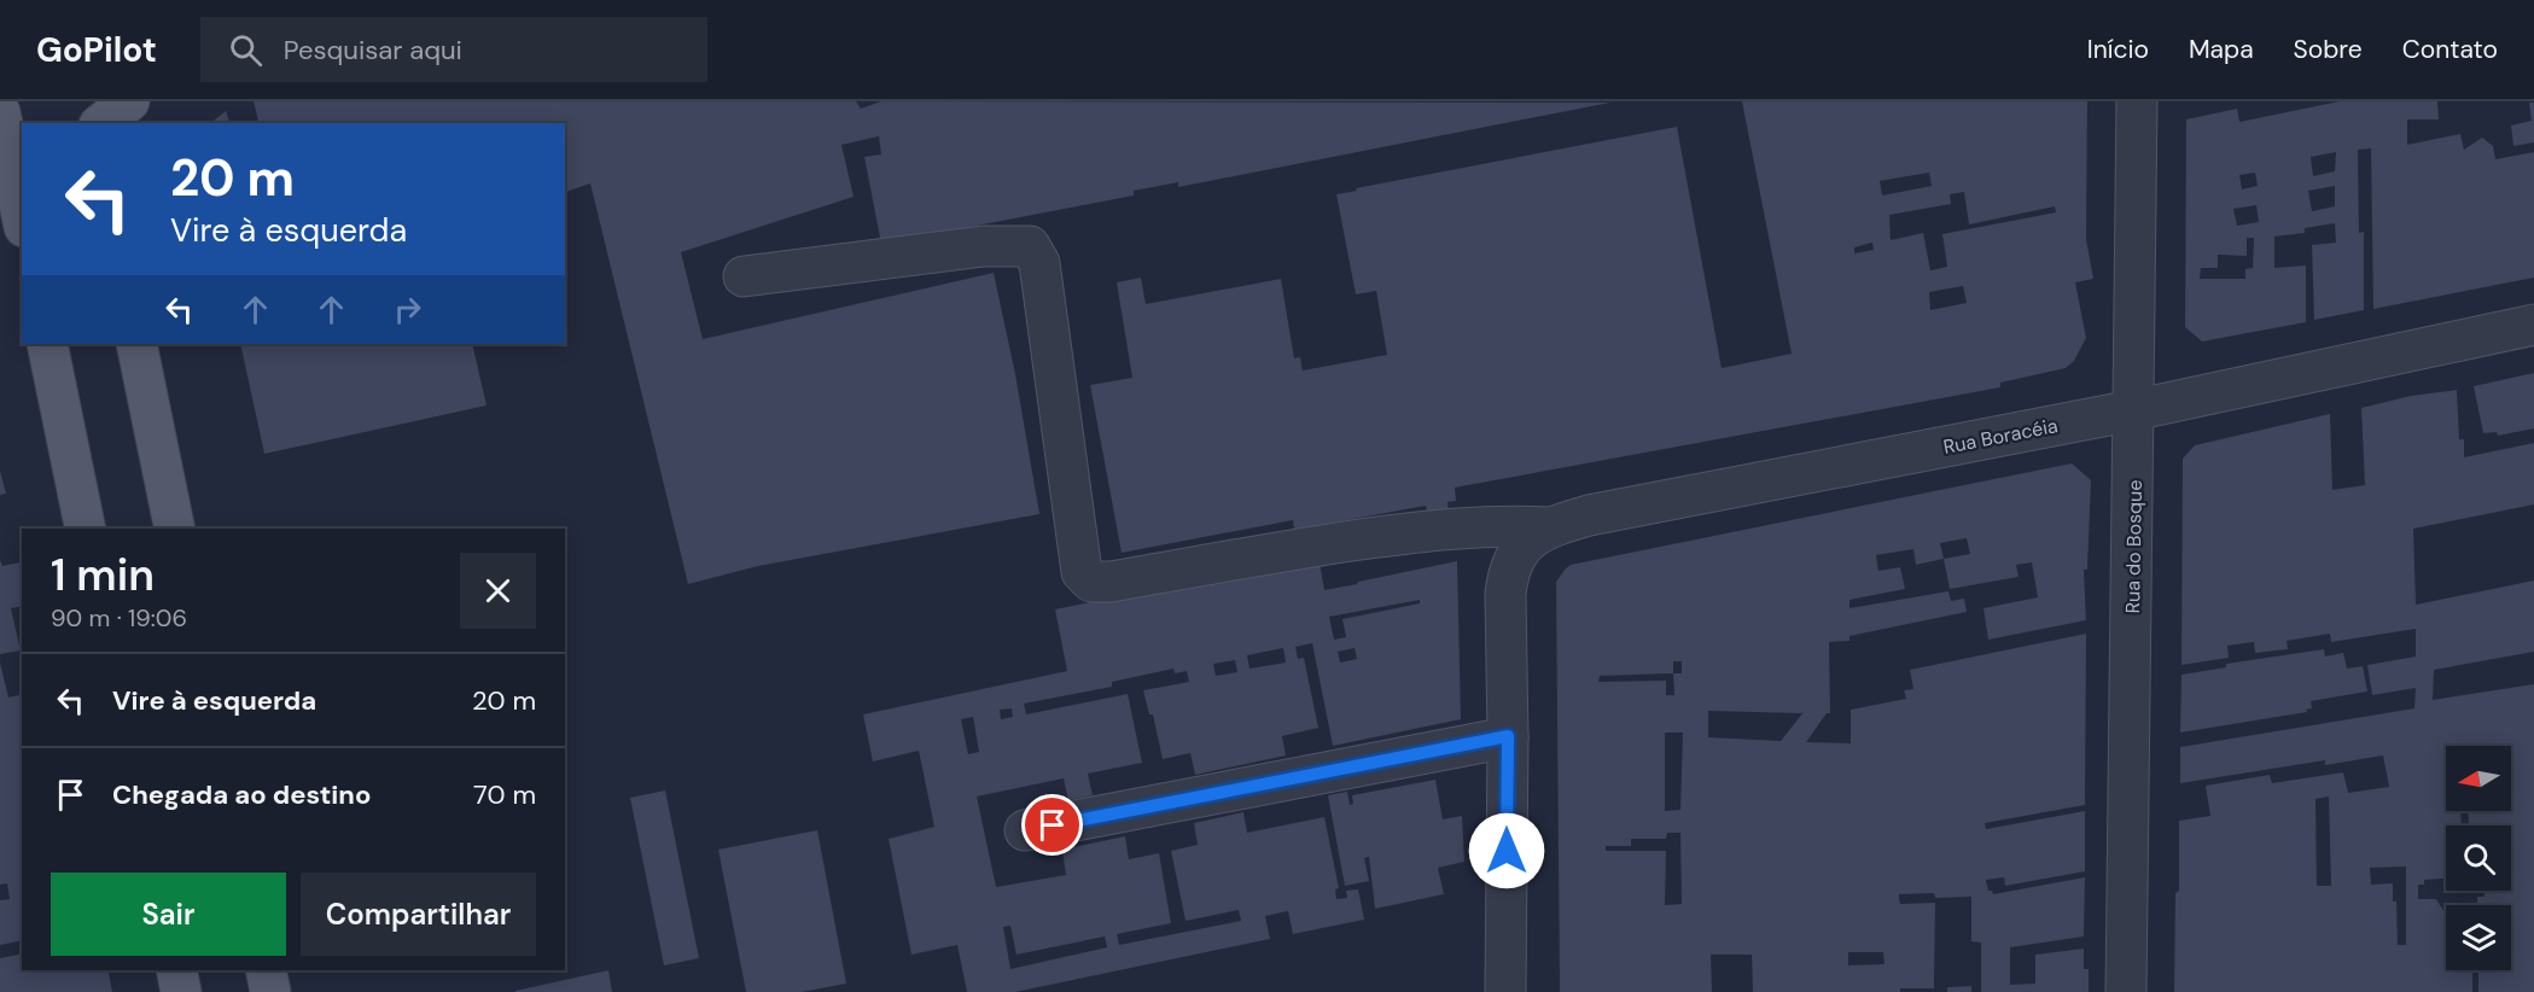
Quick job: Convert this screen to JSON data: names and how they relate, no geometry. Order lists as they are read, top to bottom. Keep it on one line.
{"streets":{"street":["Rua Boracéia","Rua do Bosque"]},"crossings":[["Rua Boracéia","Rua do Bosque"]],"north":"left","page":{"header":"GoPilot","search":"Pesquisar aqui","nav":["Início","Mapa","Sobre","Contato"],"turn":["20 m","Vire à esquerda"],"heading":["1 min","90 m · 19:06"],"list":[{"name":"Vire à esquerda","value":"20 m"},{"name":"Chegada ao destino","value":"70 m"}],"buttons":["Sair","Compartilhar"]}}
